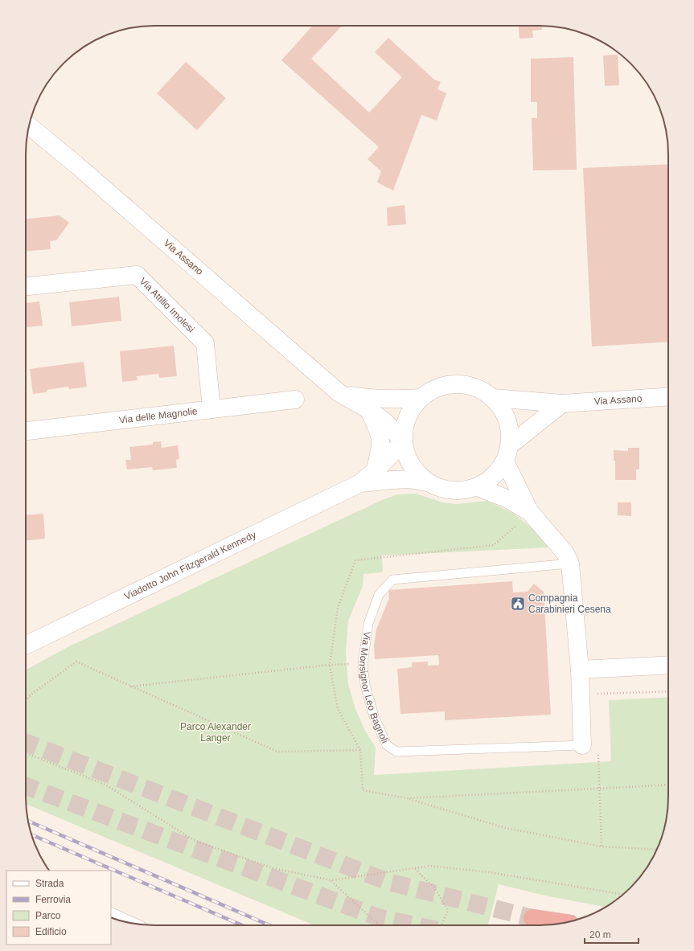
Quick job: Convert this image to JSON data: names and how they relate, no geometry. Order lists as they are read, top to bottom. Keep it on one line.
{"streets":{"street":["Via Assano","Via Attilio Imolesi","Via delle Magnolie","Viadotto John Fitzgerald Kennedy"],"lane":["Via Monsignor Leo Bagnoli"]},"crossings":[["Via Assano","Viadotto John Fitzgerald Kennedy"],["Via Attilio Imolesi","Via delle Magnolie"]],"parks":["Parco Alexander Langer"],"places":{"public building":["Compagnia Carabinieri Cesena"]},"legend":["Strada","Ferrovia","Parco","Edificio"],"scale_bar":"20 m"}
